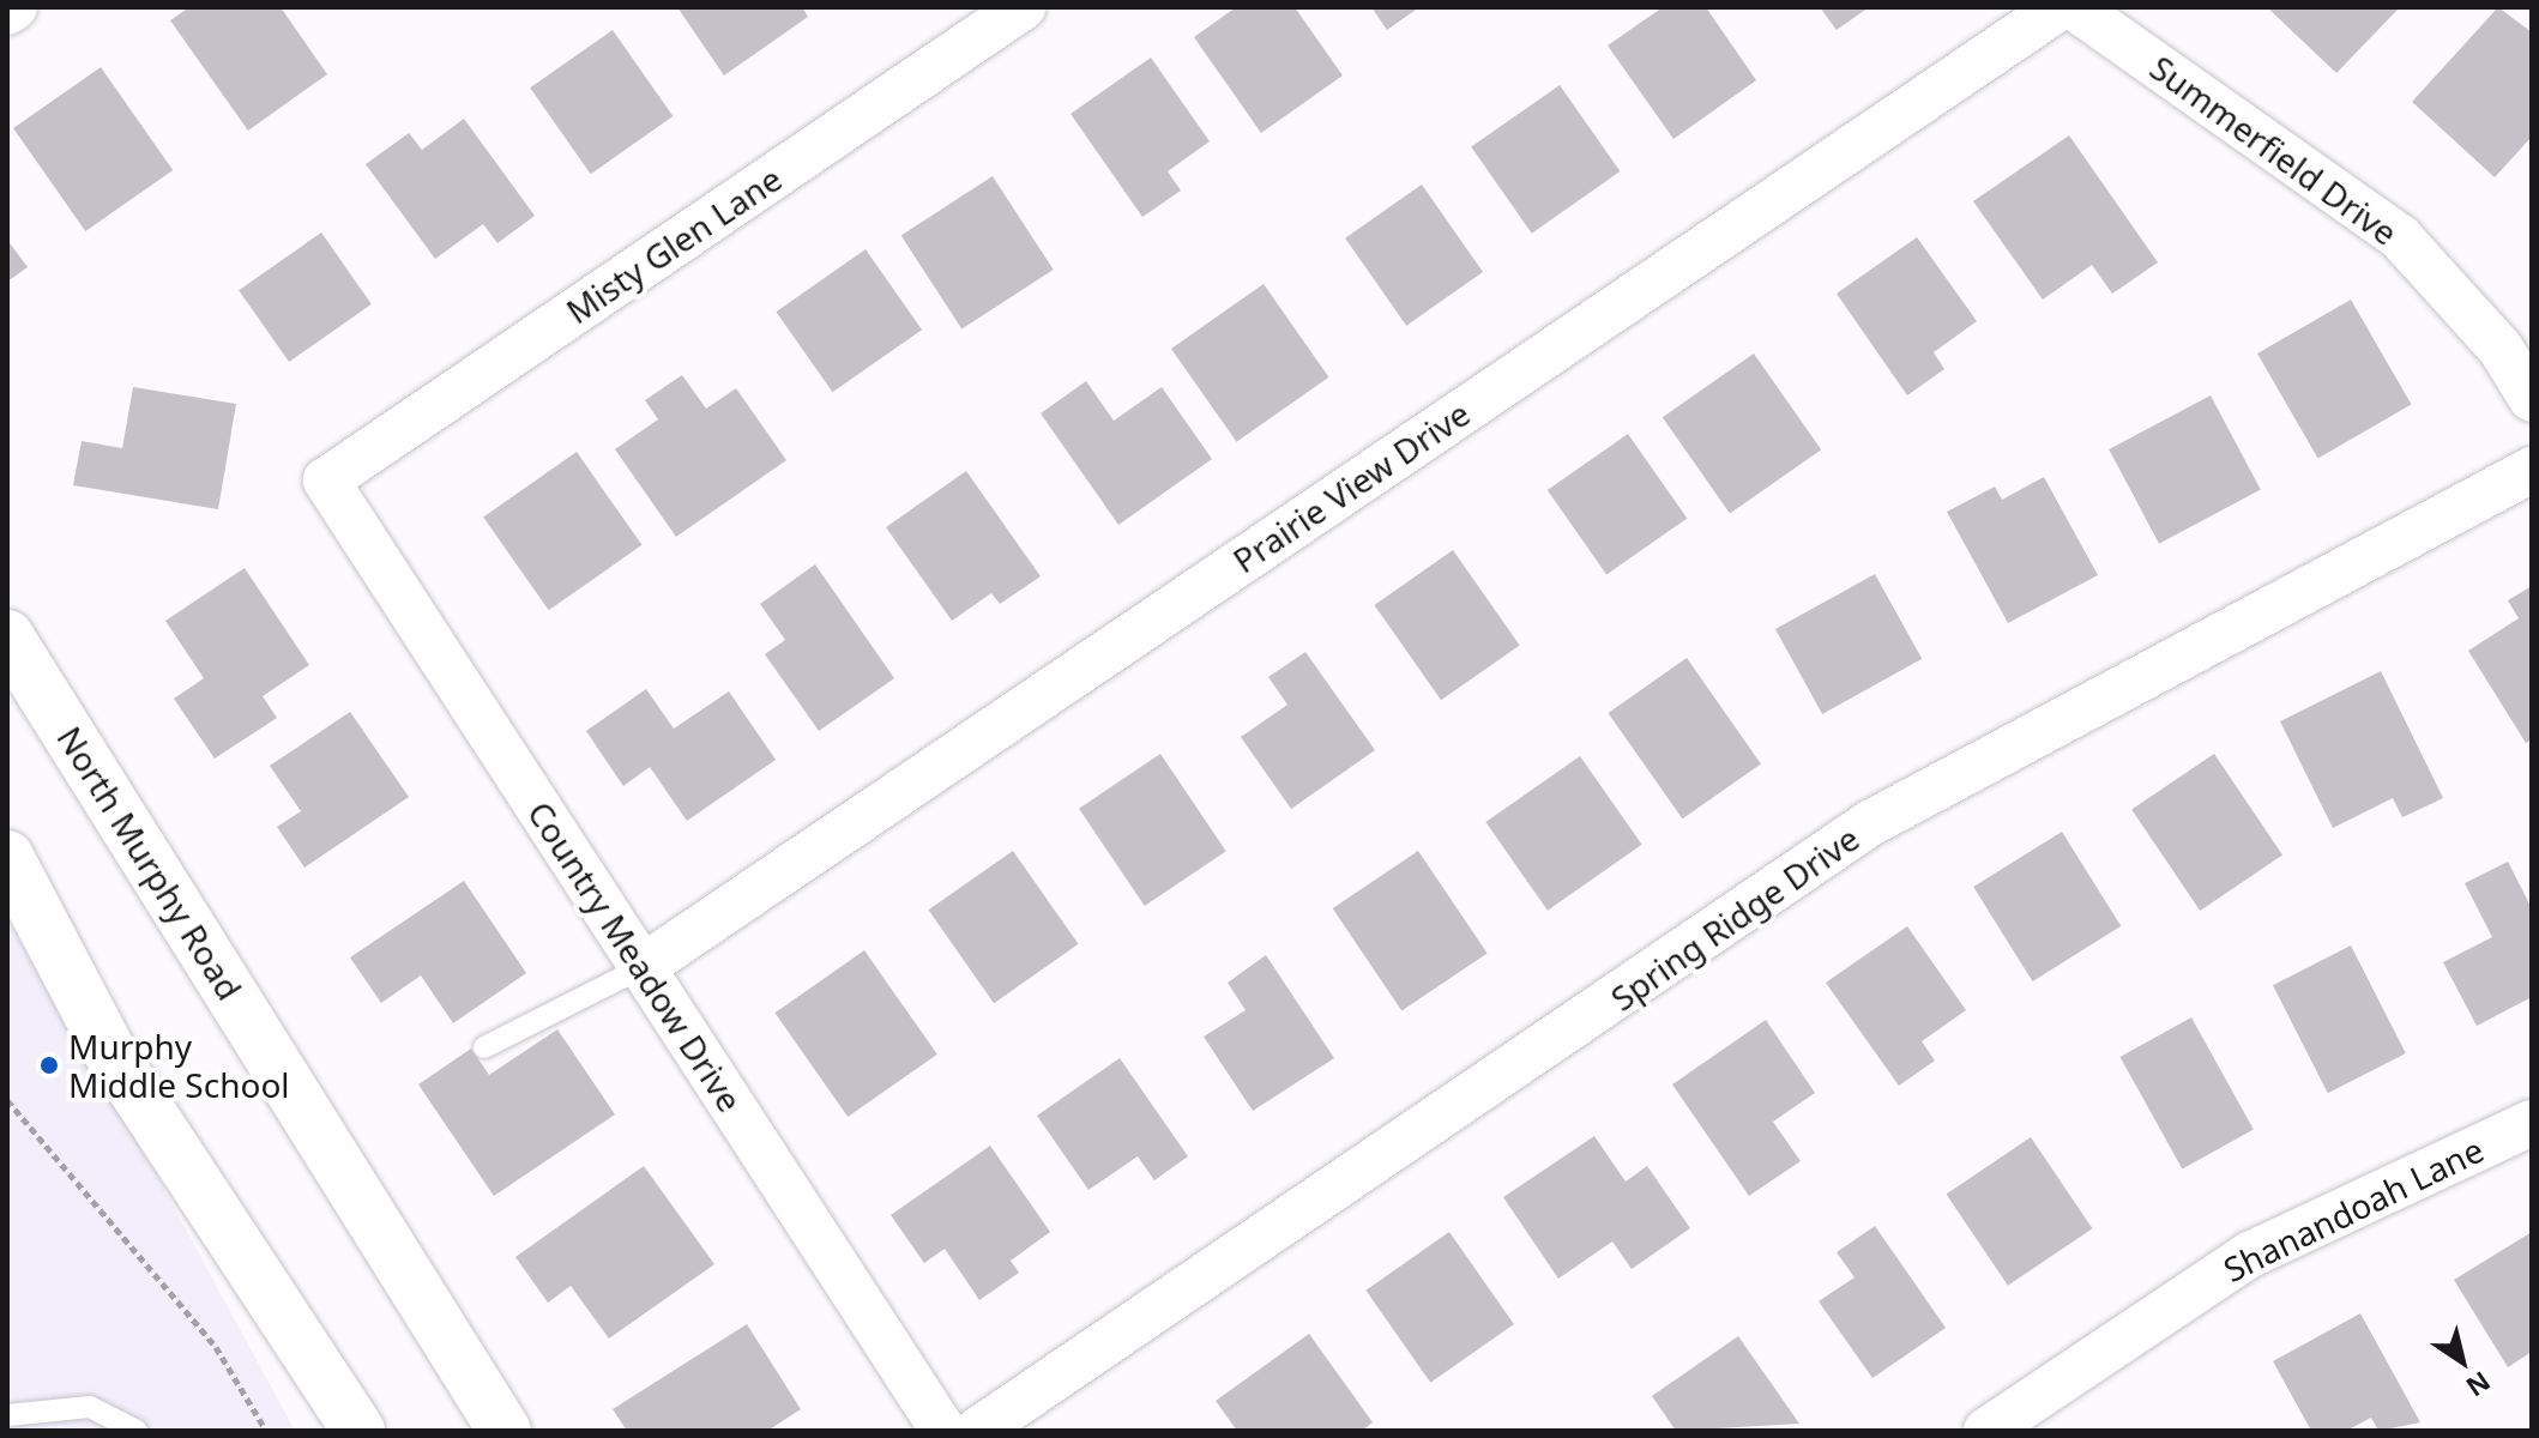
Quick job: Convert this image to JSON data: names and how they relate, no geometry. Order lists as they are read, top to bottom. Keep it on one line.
{"streets":{"main road":["North Murphy Road"],"street":["Summerfield Drive","Misty Glen Lane","Prairie View Drive","Spring Ridge Drive","Country Meadow Drive","Shanandoah Lane"]},"crossings":[["Misty Glen Lane","Country Meadow Drive"],["Prairie View Drive","Country Meadow Drive"]],"places":["Murphy Middle School"],"north":"bottom right"}
